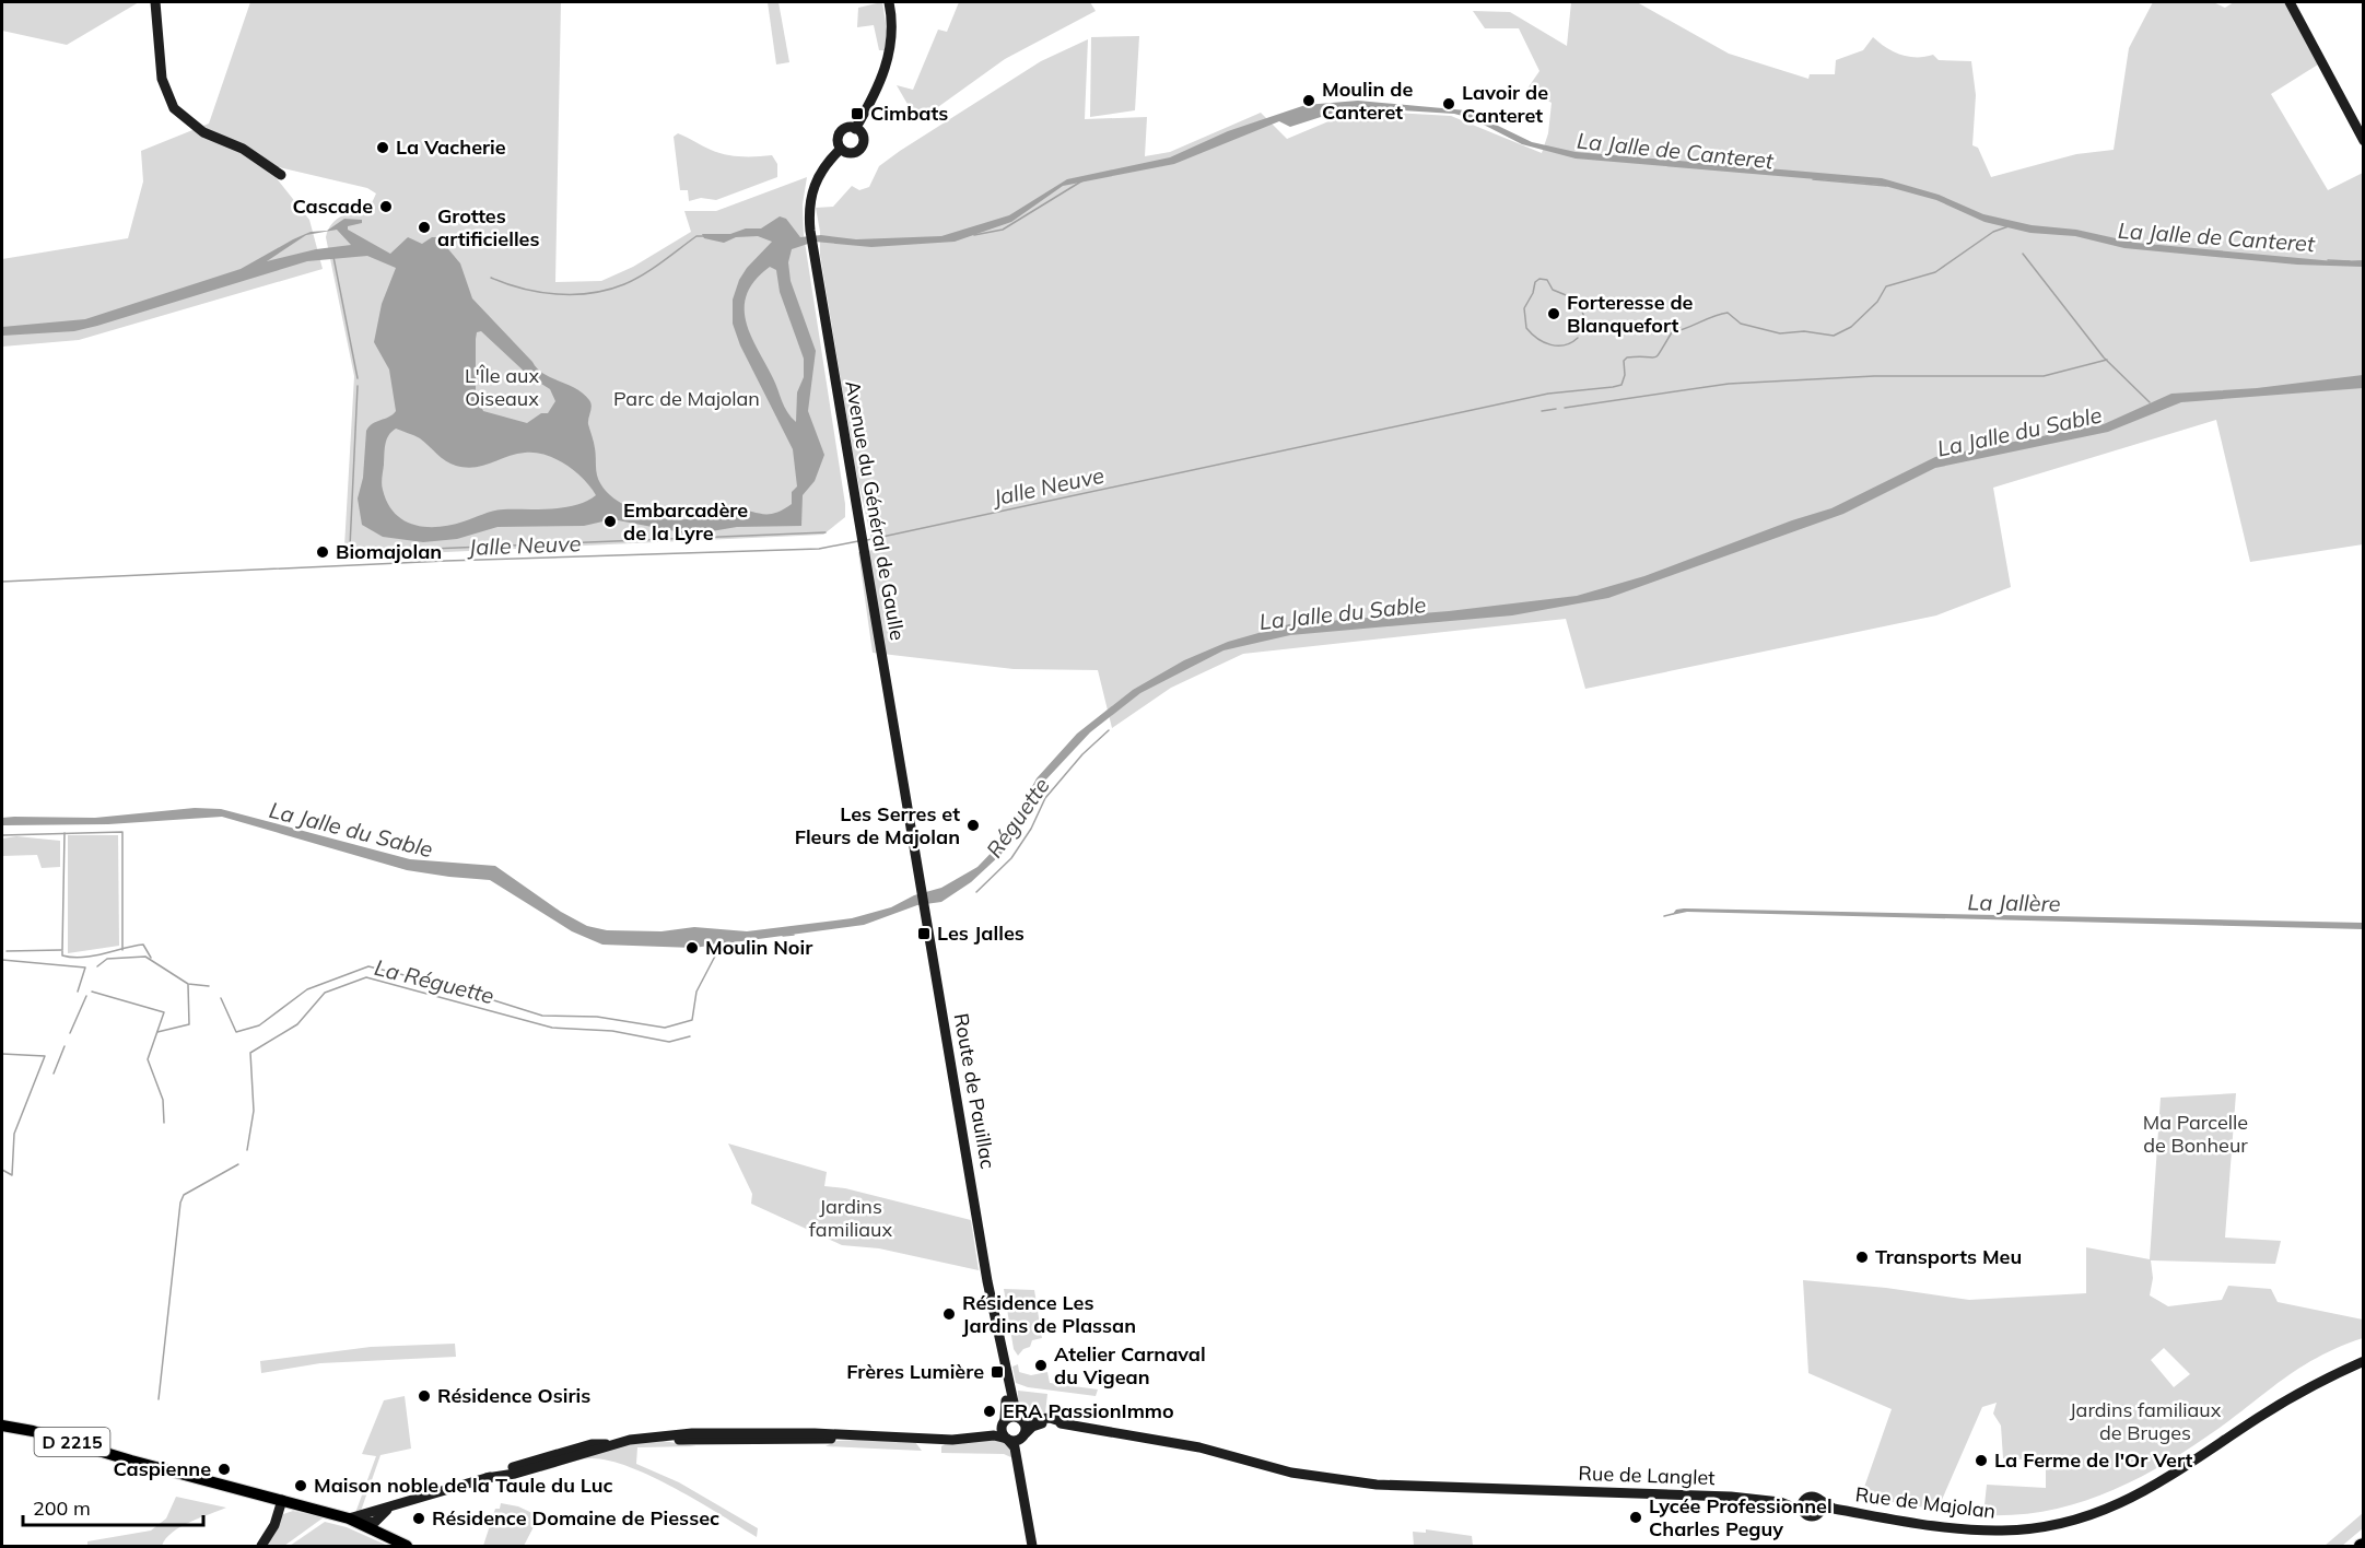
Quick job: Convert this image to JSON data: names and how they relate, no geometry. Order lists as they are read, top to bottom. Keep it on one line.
{"streets":{"main road":["D 2215"],"street":["Avenue du Général de Gaulle","Route de Pauillac","Rue de Langlet","Rue de Majolan"]},"crossings":[["Avenue du Général de Gaulle","Route de Pauillac"],["Route de Pauillac","Rue de Langlet"],["Rue de Langlet","Rue de Majolan"]],"water":["La Jalle de Canteret","La Jalle du Sable","Jalle Neuve","Réguette","La Jallère","La Réguette"],"parks":["L'Île aux Oiseaux","Parc de Majolan","Ma Parcelle de Bonheur","Jardins familiaux","Jardins familiaux de Bruges"],"places":{"other":["Moulin de Canteret","Lavoir de Canteret","La Vacherie","Cascade","Grottes artificielles","Forteresse de Blanquefort","Embarcadère de la Lyre","Biomajolan","Les Serres et Fleurs de Majolan","Moulin Noir","Transports Meu","Résidence Les Jardins de Plassan","Atelier Carnaval du Vigean","Résidence Osiris","ERA PassionImmo","La Ferme de l'Or Vert","Caspienne","Maison noble de la Taule du Luc","Lycée Professionnel Charles Peguy","Résidence Domaine de Piessec"],"transit":["Cimbats","Les Jalles","Frères Lumière"]},"scale_bar":"200 m"}
